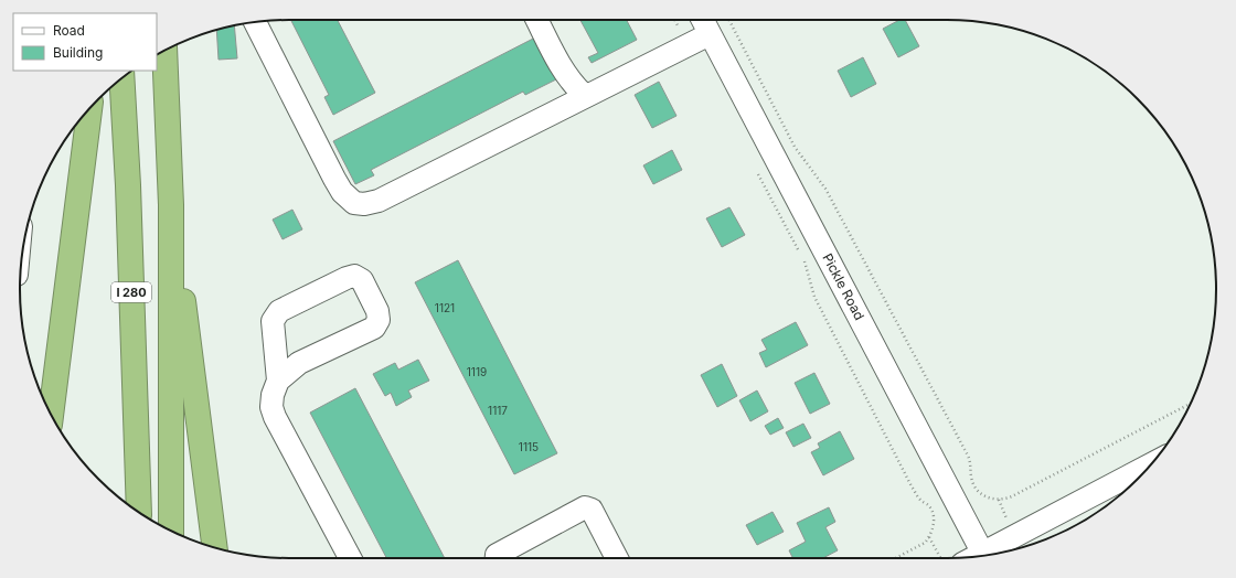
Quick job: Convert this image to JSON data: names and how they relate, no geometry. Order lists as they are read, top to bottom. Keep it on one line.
{"streets":{"highway":["I 280"],"street":["Pickle Road"]},"house_numbers":["1121","1119","1117","1115"],"legend":["Road","Building"]}
